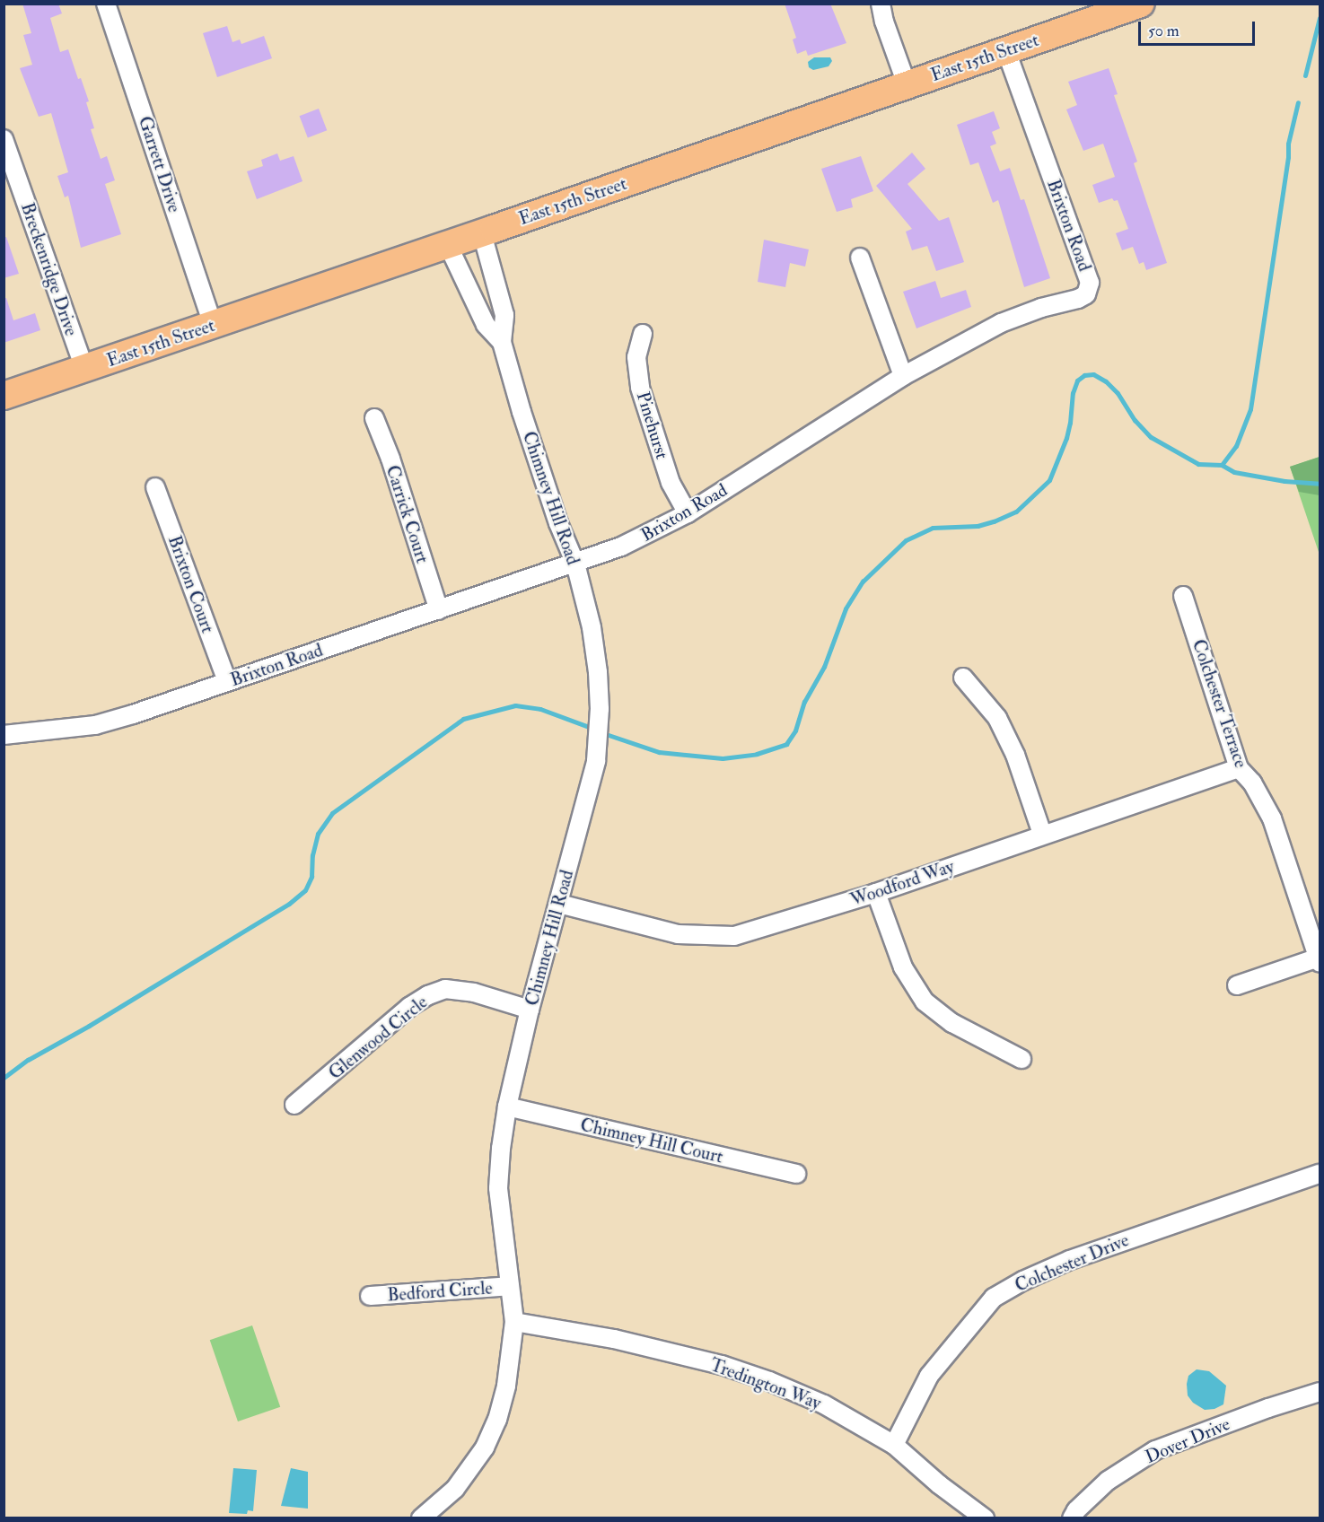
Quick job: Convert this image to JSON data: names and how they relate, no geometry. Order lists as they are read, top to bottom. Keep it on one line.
{"streets":{"main road":["East 15th Street"],"street":["Garrett Drive","Brixton Road","Breckenridge Drive","Pinehurst","Chimney Hill Road","Carrick Court","Brixton Court","Colchester Terrace","Woodford Way","Glenwood Circle","Chimney Hill Court","Colchester Drive","Bedford Circle","Tredington Way","Dover Drive"]},"crossings":[["East 15th Street","Garrett Drive"],["East 15th Street","Brixton Road"],["East 15th Street","Breckenridge Drive"],["Brixton Road","Pinehurst"],["Brixton Road","Chimney Hill Road"],["Brixton Road","Carrick Court"],["Brixton Road","Brixton Court"],["Chimney Hill Road","Woodford Way"],["Chimney Hill Road","Glenwood Circle"],["Chimney Hill Road","Chimney Hill Court"],["Chimney Hill Road","Bedford Circle"],["Chimney Hill Road","Tredington Way"],["Colchester Terrace","Woodford Way"],["Colchester Drive","Tredington Way"]],"scale_bar":"50 m"}
